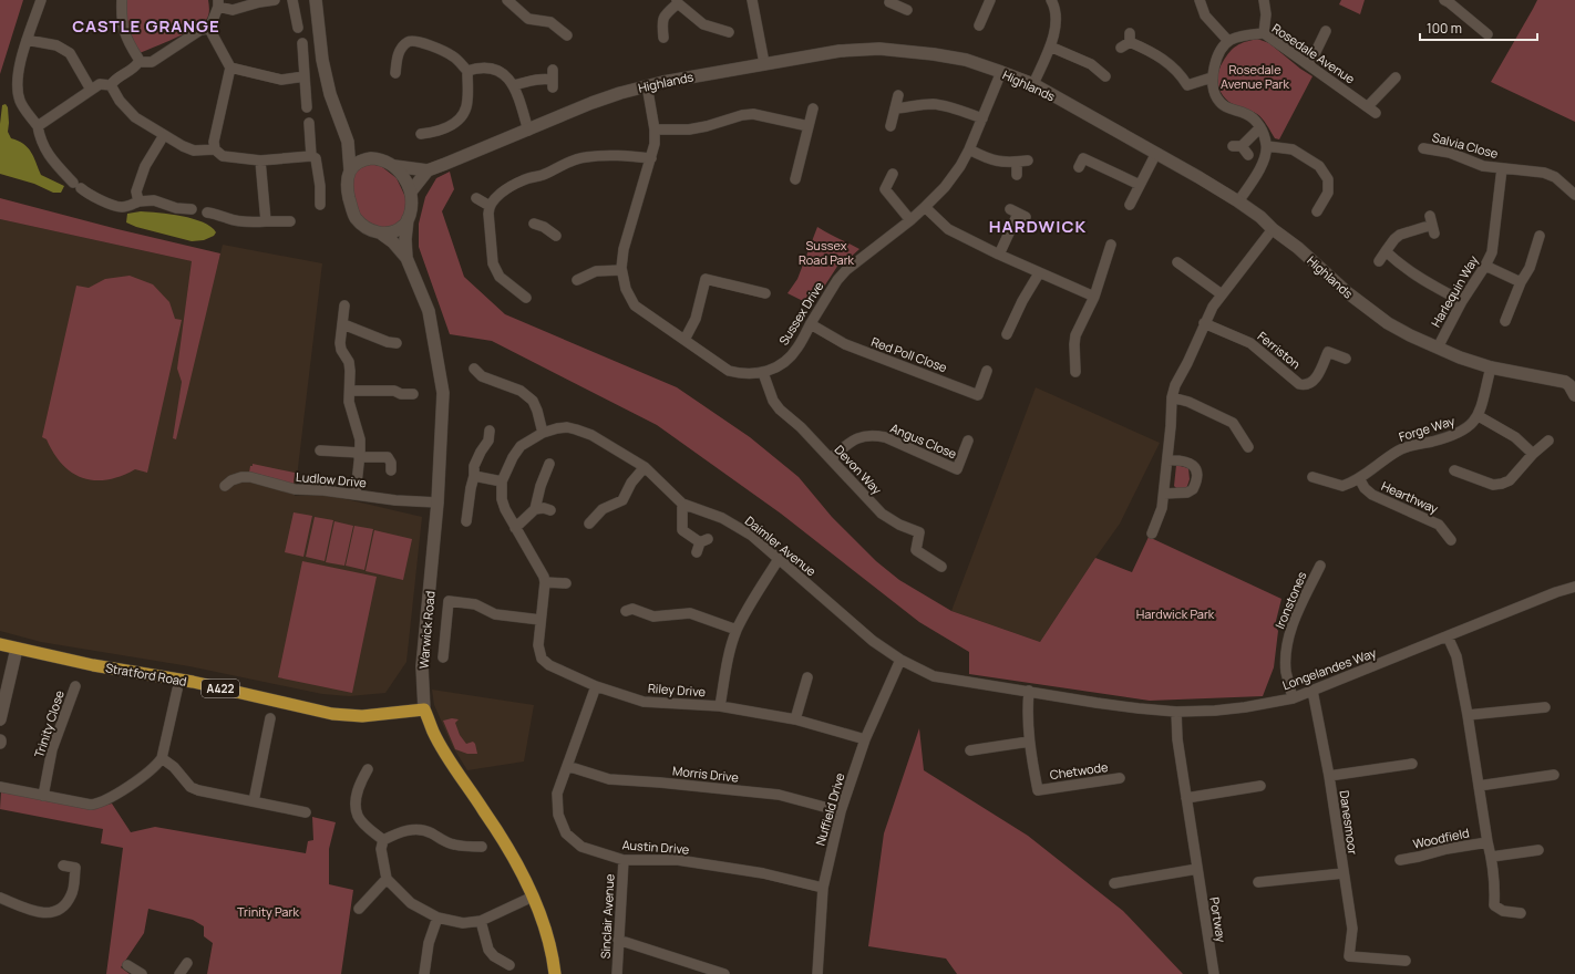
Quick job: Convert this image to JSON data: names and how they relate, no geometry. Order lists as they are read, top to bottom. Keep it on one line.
{"streets":{"main road":["Warwick Road","Stratford Road","A422"],"street":["Rosedale Avenue","Highlands","Salvia Close","Harlequin Way","Sussex Drive","Ferriston","Red Poll Close","Forge Way","Angus Close","Devon Way","Ludlow Drive","Hearthway","Daimler Avenue","Ironstones","Longelandes Way","Riley Drive","Trinity Close","Chetwode","Morris Drive","Nuffield Drive","Danesmoor","Woodfield","Austin Drive","Sinclair Avenue","Portway"]},"crossings":[["Highlands","Harlequin Way"],["Highlands","Sussex Drive"],["Highlands","Warwick Road"],["Salvia Close","Harlequin Way"],["Sussex Drive","Red Poll Close"],["Sussex Drive","Devon Way"],["Forge Way","Hearthway"],["Angus Close","Devon Way"],["Ludlow Drive","Warwick Road"],["Daimler Avenue","Longelandes Way"],["Daimler Avenue","Nuffield Drive"],["Ironstones","Longelandes Way"],["Warwick Road","Stratford Road"],["Longelandes Way","Chetwode"],["Longelandes Way","Nuffield Drive"],["Longelandes Way","Danesmoor"],["Longelandes Way","Woodfield"],["Longelandes Way","Portway"],["Riley Drive","Nuffield Drive"],["Riley Drive","Austin Drive"],["Morris Drive","Nuffield Drive"],["Morris Drive","Austin Drive"],["Nuffield Drive","Austin Drive"],["Austin Drive","Sinclair Avenue"]],"districts":["CASTLE GRANGE","HARDWICK"],"parks":["Rosedale Avenue Park","Sussex Road Park","Hardwick Park","Trinity Park"],"scale_bar":"100 m"}
